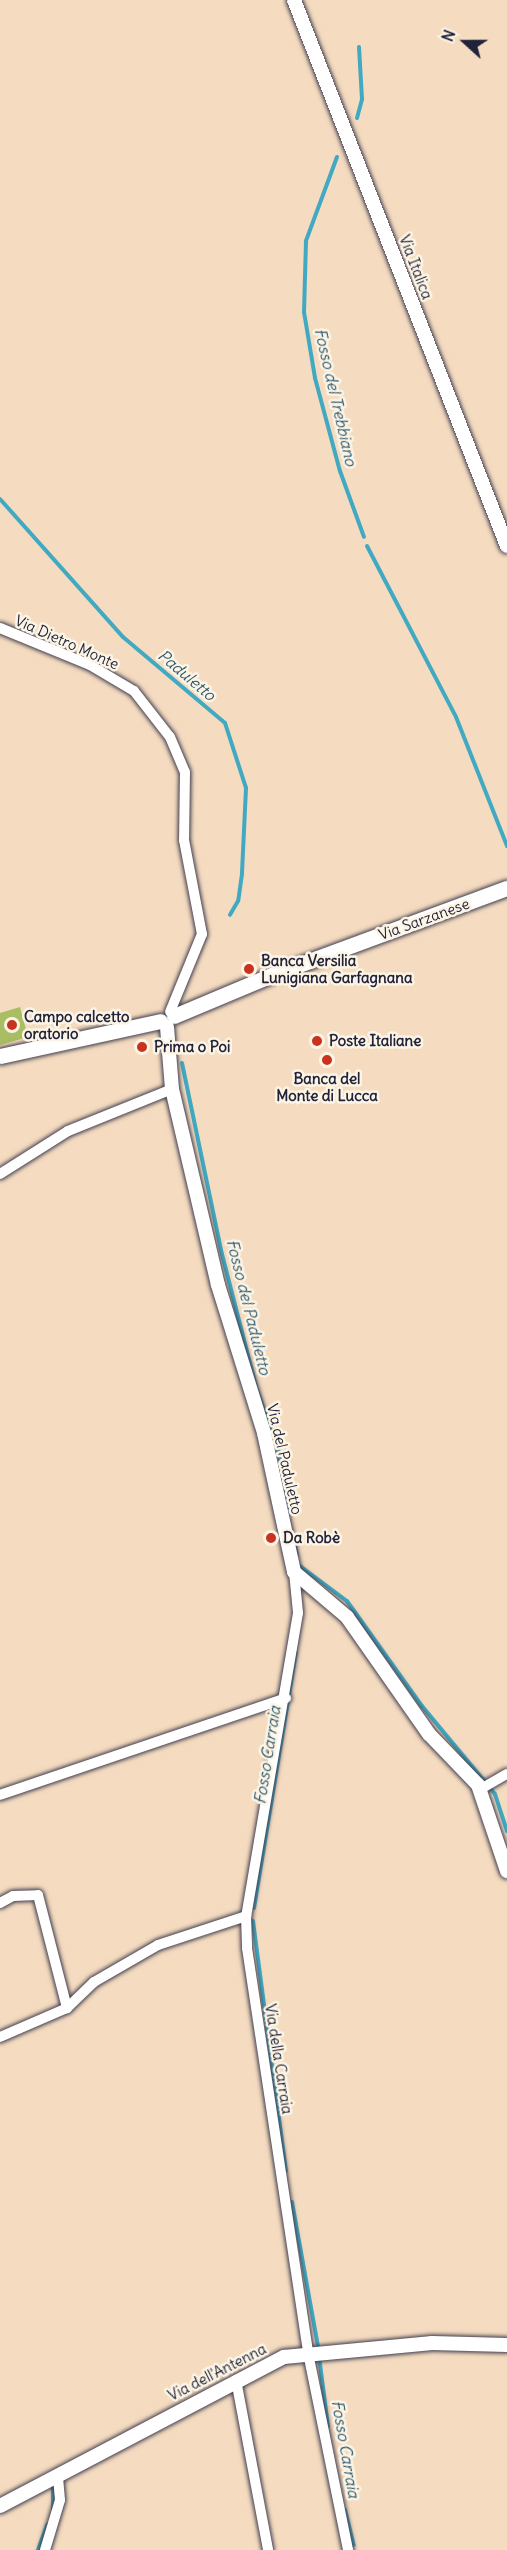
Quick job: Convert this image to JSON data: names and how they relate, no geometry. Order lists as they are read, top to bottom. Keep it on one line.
{"streets":{"main road":["Via Sarzanese"],"street":["Via Italica","Via Dietro Monte","Via del Paduletto","Via della Carraia","Via dell'Antenna"]},"crossings":[["Via Dietro Monte","Via Sarzanese"],["Via Dietro Monte","Via del Paduletto"],["Via Sarzanese","Via del Paduletto"],["Via del Paduletto","Via della Carraia"],["Via della Carraia","Via dell'Antenna"]],"water":["Fosso del Trebbiano","Paduletto","Fosso del Paduletto","Fosso Carraia"],"places":["Banca Versilia Lunigiana Garfagnana","Campo calcetto oratorio","Poste Italiane","Prima o Poi","Banca del Monte di Lucca","Da Robè"],"north":"left"}
